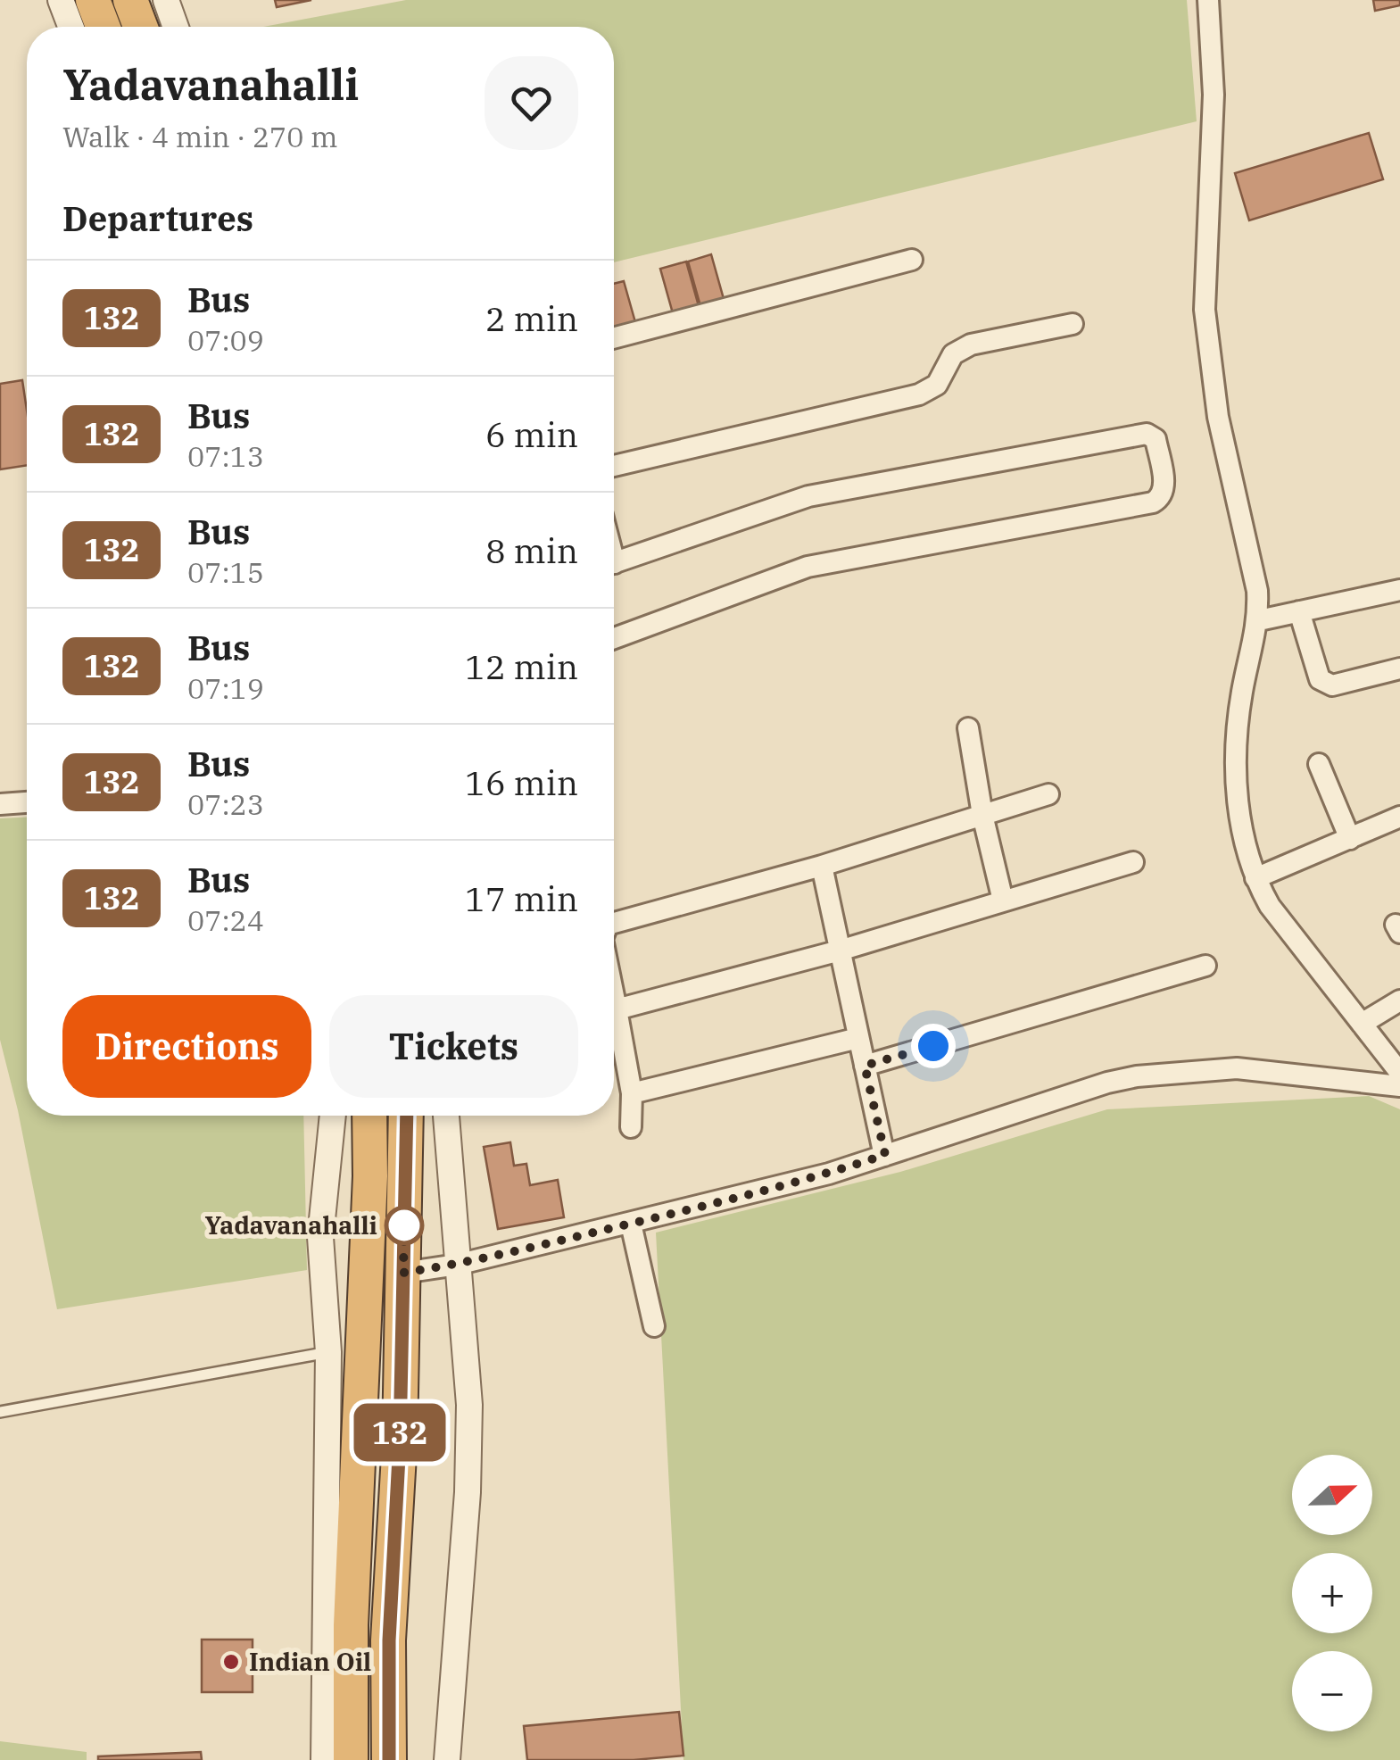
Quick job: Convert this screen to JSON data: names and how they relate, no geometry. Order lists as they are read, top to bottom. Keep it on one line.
{"places":["Yadavanahalli","Indian Oil"],"lines":["bus line 132"],"north":"right","page":{"on_map":"132","heading":[["Yadavanahalli","Walk · 4 min · 270 m"],"Departures"],"list":[{"mark":"132","name":"Bus","note":"07:09","value":"2 min"},{"mark":"132","name":"Bus","note":"07:13","value":"6 min"},{"mark":"132","name":"Bus","note":"07:15","value":"8 min"},{"mark":"132","name":"Bus","note":"07:19","value":"12 min"},{"mark":"132","name":"Bus","note":"07:23","value":"16 min"},{"mark":"132","name":"Bus","note":"07:24","value":"17 min"}],"buttons":["Directions","Tickets"],"map_buttons":["+","−"]}}
